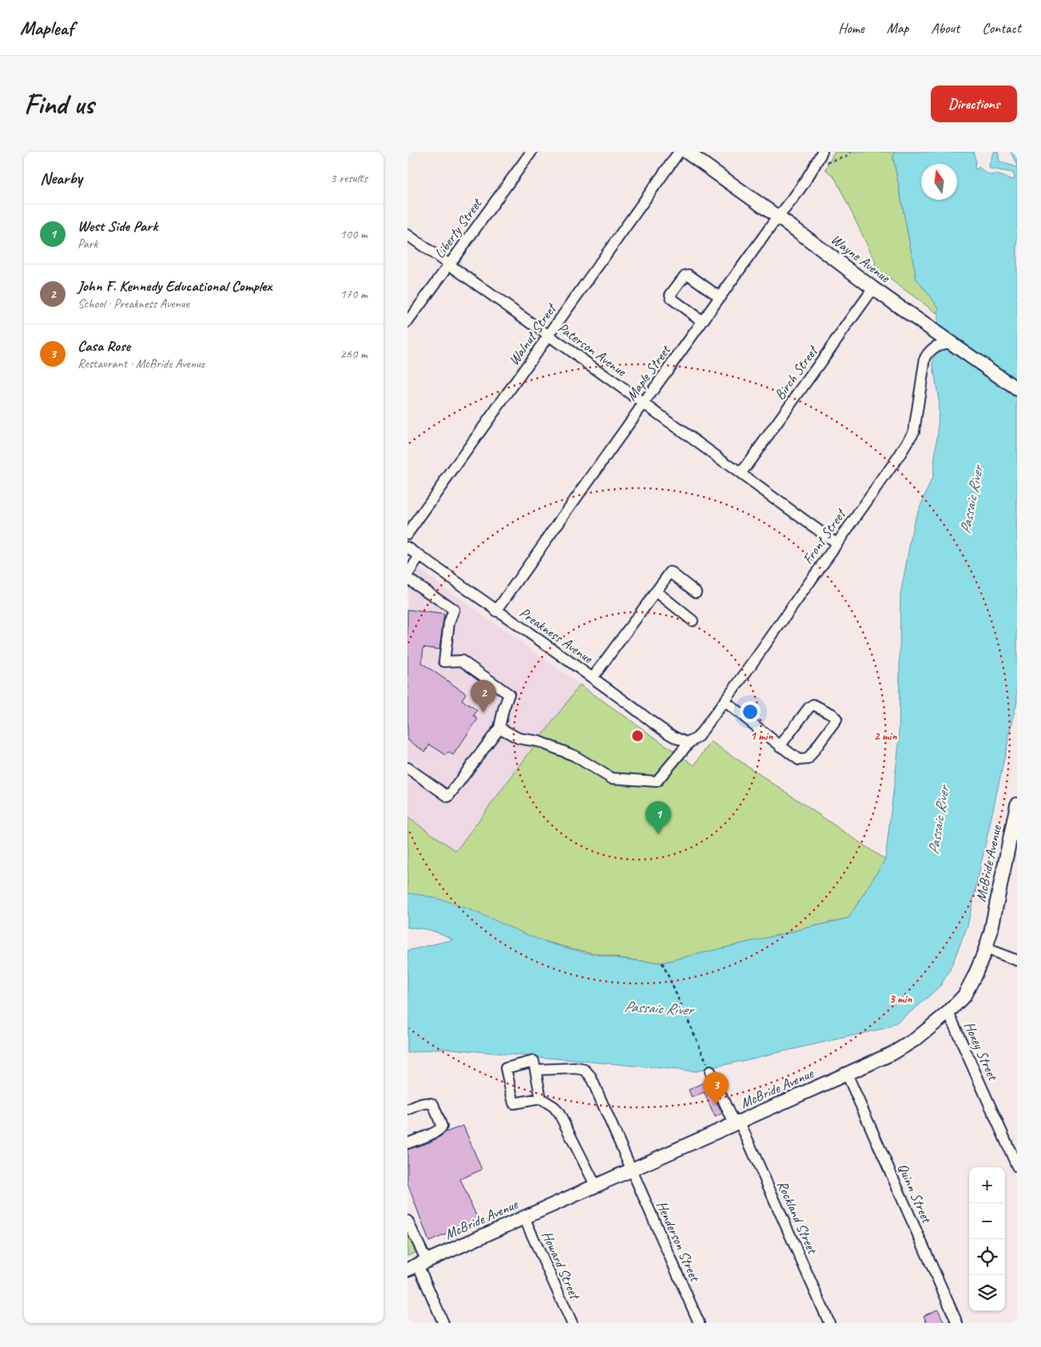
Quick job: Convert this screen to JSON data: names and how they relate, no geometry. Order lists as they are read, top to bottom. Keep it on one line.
{"streets":{"main road":["Wayne Avenue","McBride Avenue"],"street":["Liberty Street","Walnut Street","Paterson Avenue","Maple Street","Birch Street","Front Street","Preakness Avenue","Hoxey Street","Quinn Street","Rockland Street","Henderson Street","Howard Street"]},"crossings":[["Liberty Street","Paterson Avenue"],["Wayne Avenue","Maple Street"],["Wayne Avenue","Birch Street"],["Wayne Avenue","Front Street"],["Walnut Street","Paterson Avenue"],["Paterson Avenue","Maple Street"],["Paterson Avenue","Birch Street"],["Paterson Avenue","Front Street"],["Maple Street","Preakness Avenue"],["Front Street","Preakness Avenue"],["McBride Avenue","Hoxey Street"],["McBride Avenue","Quinn Street"],["McBride Avenue","Rockland Street"],["McBride Avenue","Henderson Street"],["McBride Avenue","Howard Street"]],"water":["Passaic River"],"north":"top","page":{"header":"Mapleaf","nav":["Home","Map","About","Contact"],"buttons":"Directions","title":"Find us","heading":["Nearby","3 results"],"list":[{"mark":"1","name":"West Side Park","note":"Park","value":"100 m"},{"mark":"2","name":"John F. Kennedy Educational Complex","note":"School · Preakness Avenue","value":"170 m"},{"mark":"3","name":"Casa Rose","note":"Restaurant · McBride Avenue","value":"260 m"}],"pins":["2","1","3"],"map_buttons":["+","−"]},"rings":["1 min","2 min","3 min"]}
